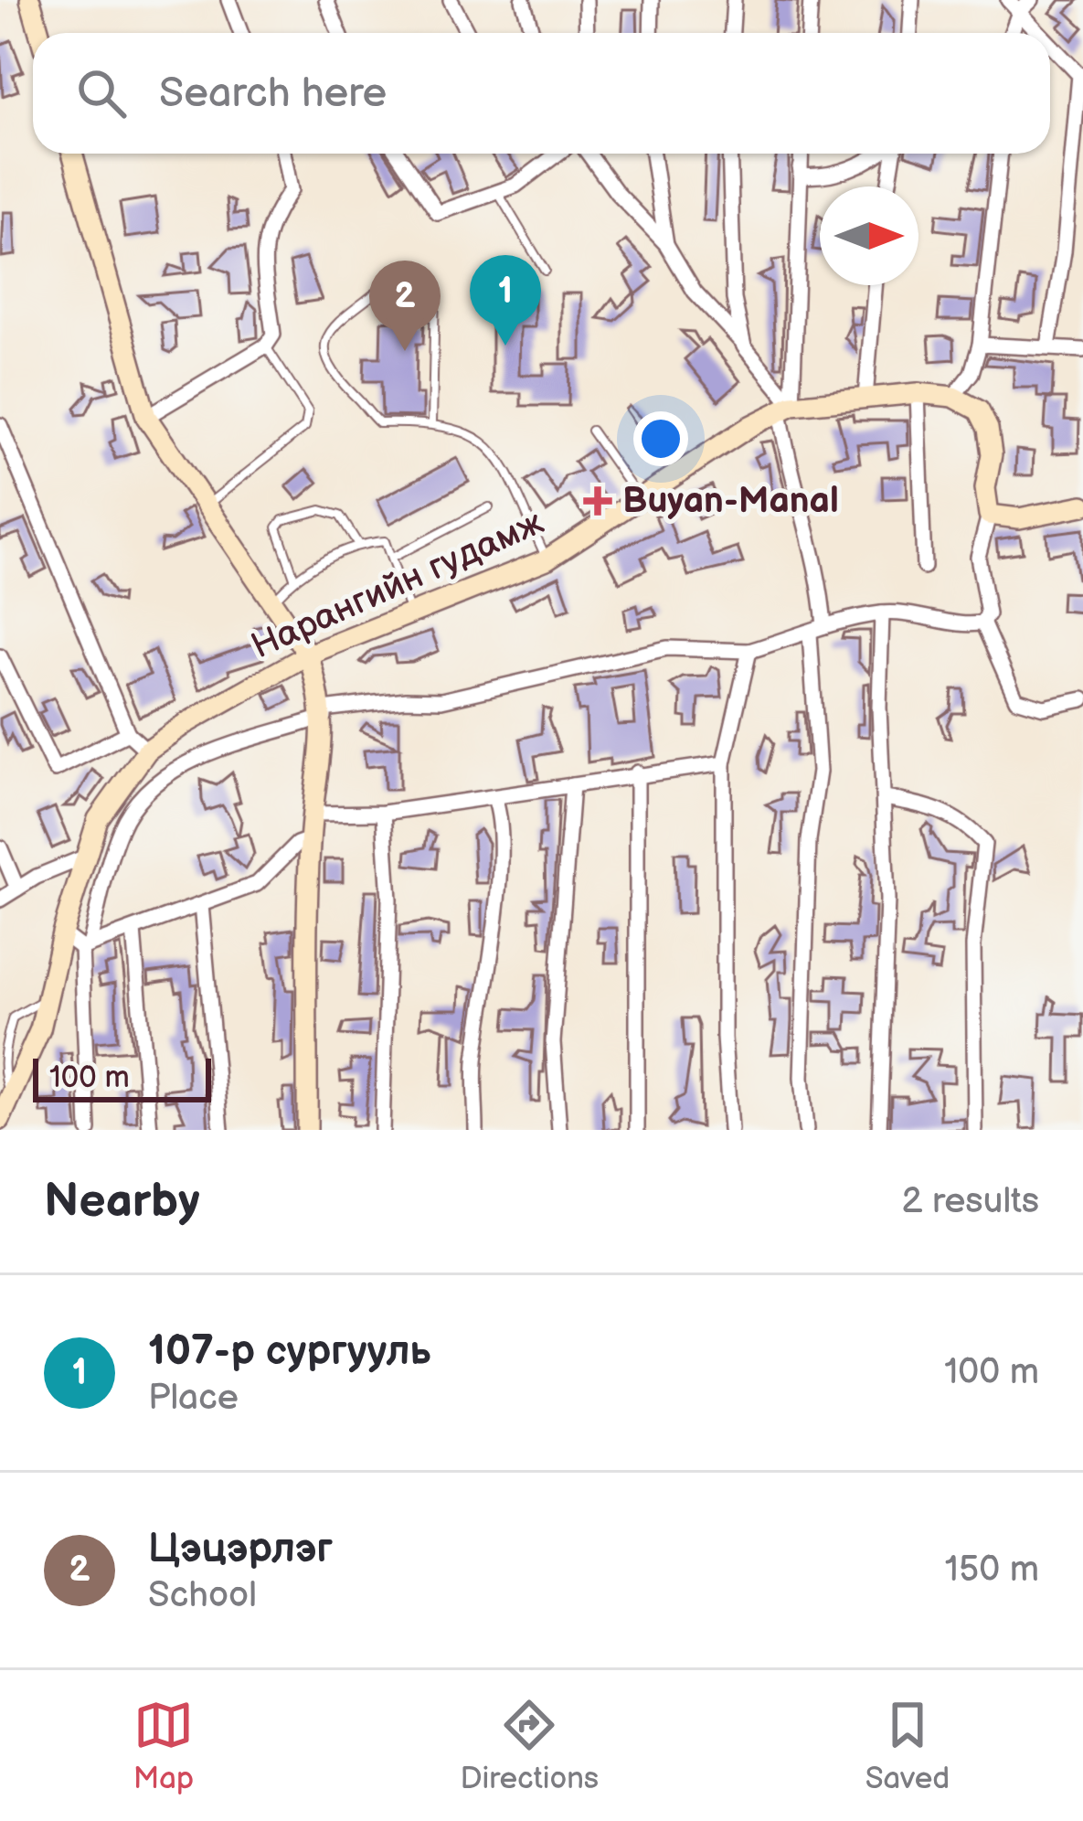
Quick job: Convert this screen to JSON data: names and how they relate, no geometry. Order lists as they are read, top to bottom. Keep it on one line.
{"streets":{"main road":["Нарангийн гудамж"]},"places":{"health":["Buyan-Manal"]},"scale_bar":"100 m","north":"right","page":{"search":"Search here","pins":["1","2"],"scale":"100 m","heading":["Nearby","2 results"],"list":[{"mark":"1","name":"107-р сургууль","note":"Place","value":"100 m"},{"mark":"2","name":"Цэцэрлэг","note":"School","value":"150 m"}],"nav":["Map","Directions","Saved"]}}
